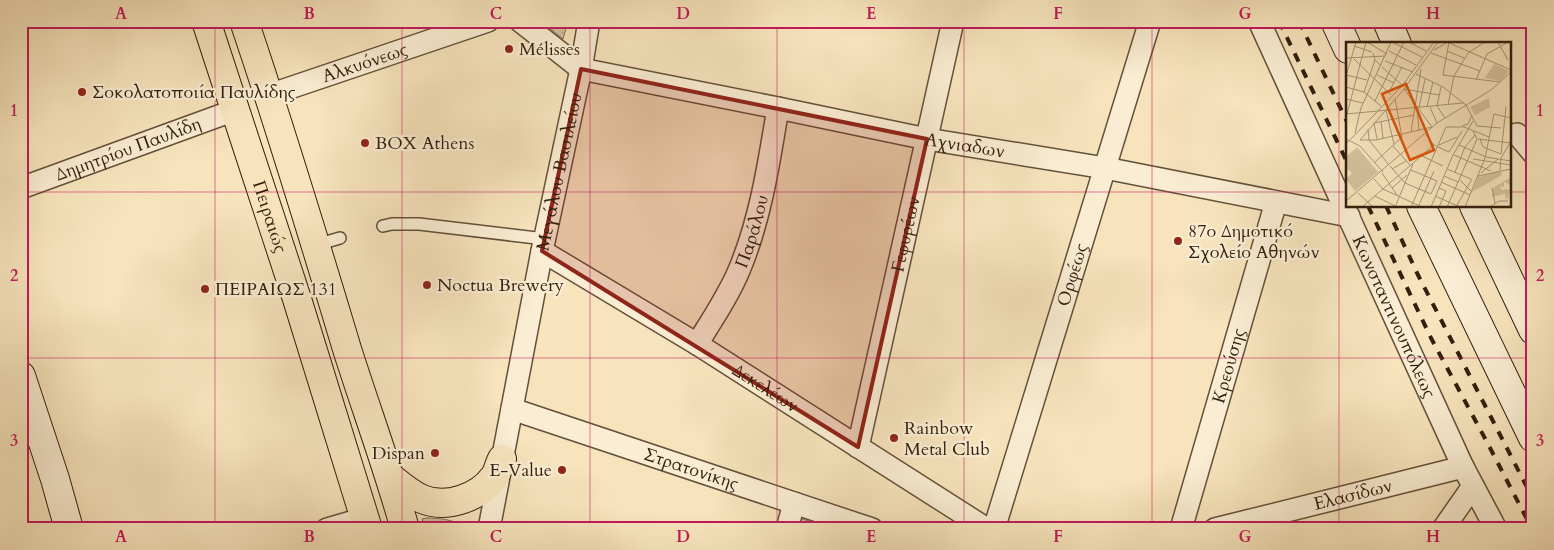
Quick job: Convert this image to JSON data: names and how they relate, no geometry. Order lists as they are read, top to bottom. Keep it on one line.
{"streets":{"main road":["Πειραιώς"],"street":["Αλκυόνεως","Αχνιαδων","Δημητρίου Παυλίδη","Μεγάλου Βασιλείου","Παράλου","Γεφυρέων","Ορφέως","Κωνσταντινουπόλεως","Κρεούσης","Δεκελέων","Στρατονίκης","Ελασίδων"]},"crossings":[["Αλκυόνεως","Πειραιώς"],["Αχνιαδων","Μεγάλου Βασιλείου"],["Αχνιαδων","Παράλου"],["Αχνιαδων","Γεφυρέων"],["Αχνιαδων","Ορφέως"],["Αχνιαδων","Κωνσταντινουπόλεως"],["Αχνιαδων","Κρεούσης"],["Δημητρίου Παυλίδη","Πειραιώς"],["Μεγάλου Βασιλείου","Δεκελέων"],["Μεγάλου Βασιλείου","Στρατονίκης"],["Παράλου","Δεκελέων"],["Γεφυρέων","Δεκελέων"],["Κωνσταντινουπόλεως","Ελασίδων"]],"places":["Mélisses","Σοκολατοποιία Παυλίδης","BOX Athens","87ο Δημοτικό Σχολείο Αθηνών","Noctua Brewery","ΠΕΙΡΑΙΩΣ 131","Rainbow Metal Club","Dispan","E-Value"],"grid":{"columns":["A","B","C","D","E","F","G","H"],"rows":["1","2","3"]}}
